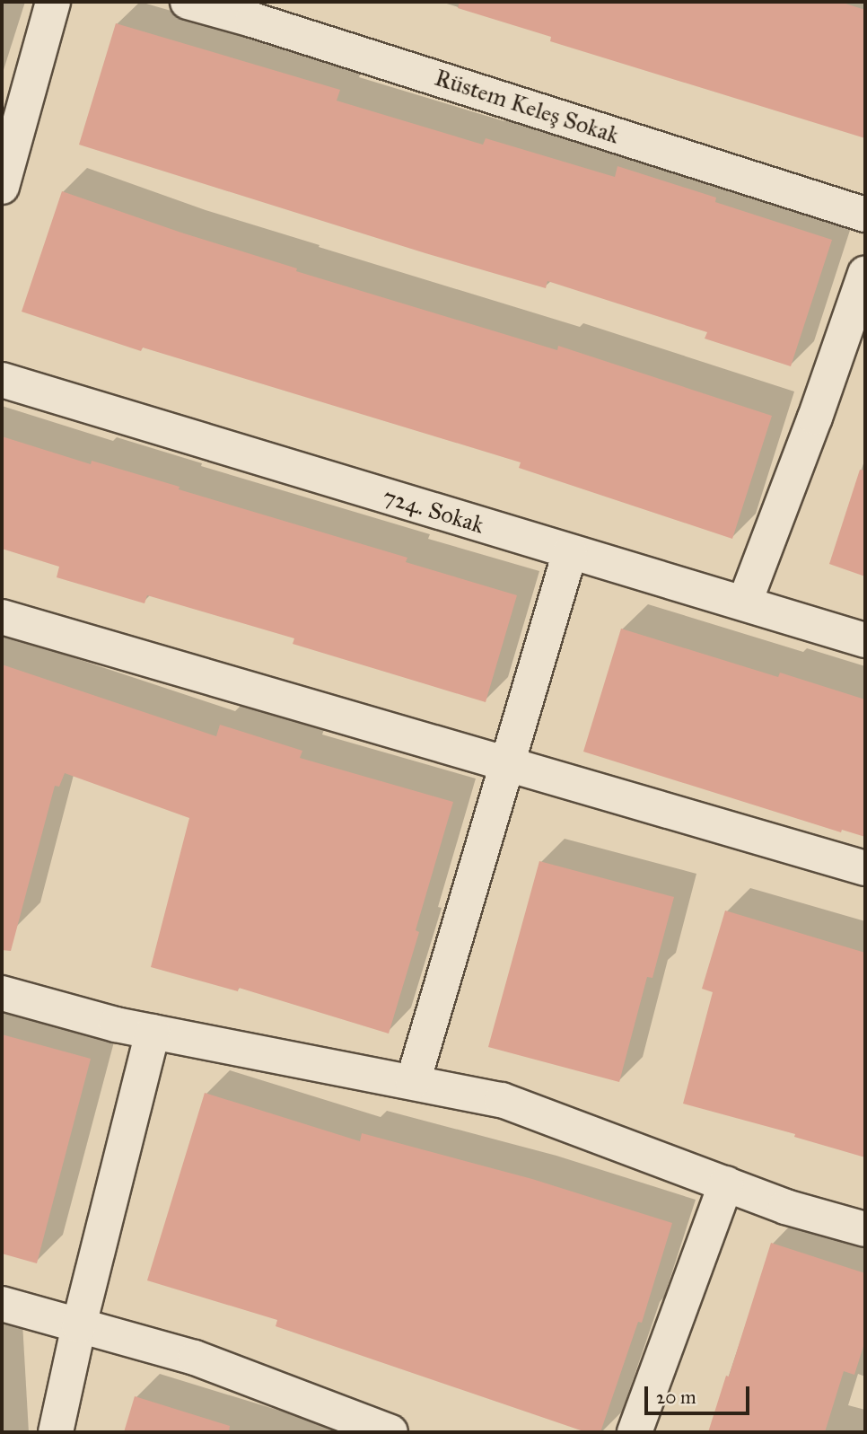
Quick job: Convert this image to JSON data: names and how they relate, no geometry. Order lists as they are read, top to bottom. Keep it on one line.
{"streets":{"street":["Rüstem Keleş Sokak","724. Sokak"]},"scale_bar":"20 m"}
